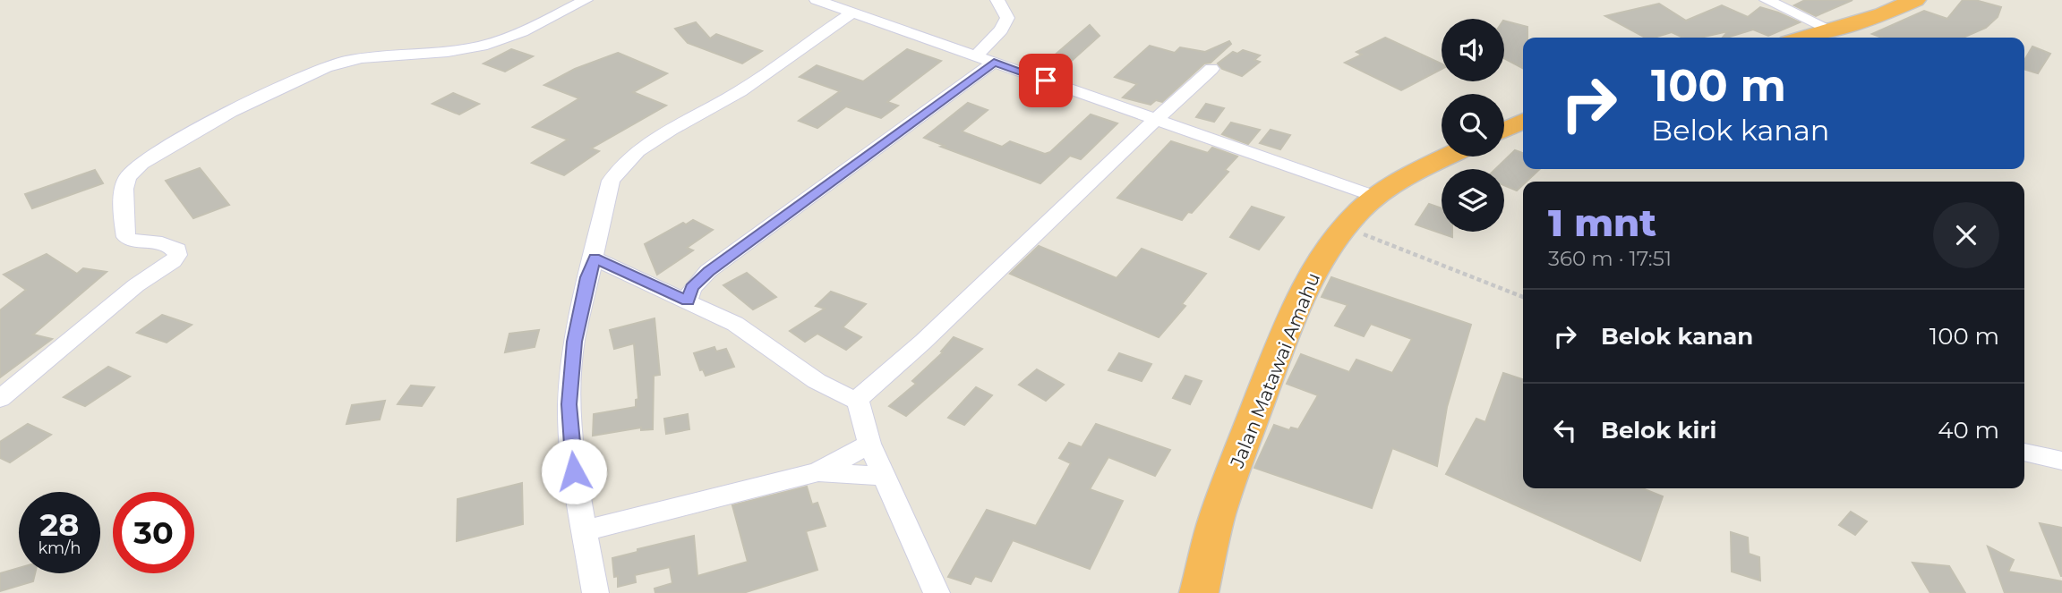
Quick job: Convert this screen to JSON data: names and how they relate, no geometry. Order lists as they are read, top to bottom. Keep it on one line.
{"streets":{"highway":["Jalan Matawai Amahu"]},"page":{"turn":["100 m","Belok kanan"],"heading":["1 mnt","360 m · 17:51"],"list":[{"name":"Belok kanan","value":"100 m"},{"name":"Belok kiri","value":"40 m"}],"speed":"28 km/h","limit":"30"}}
